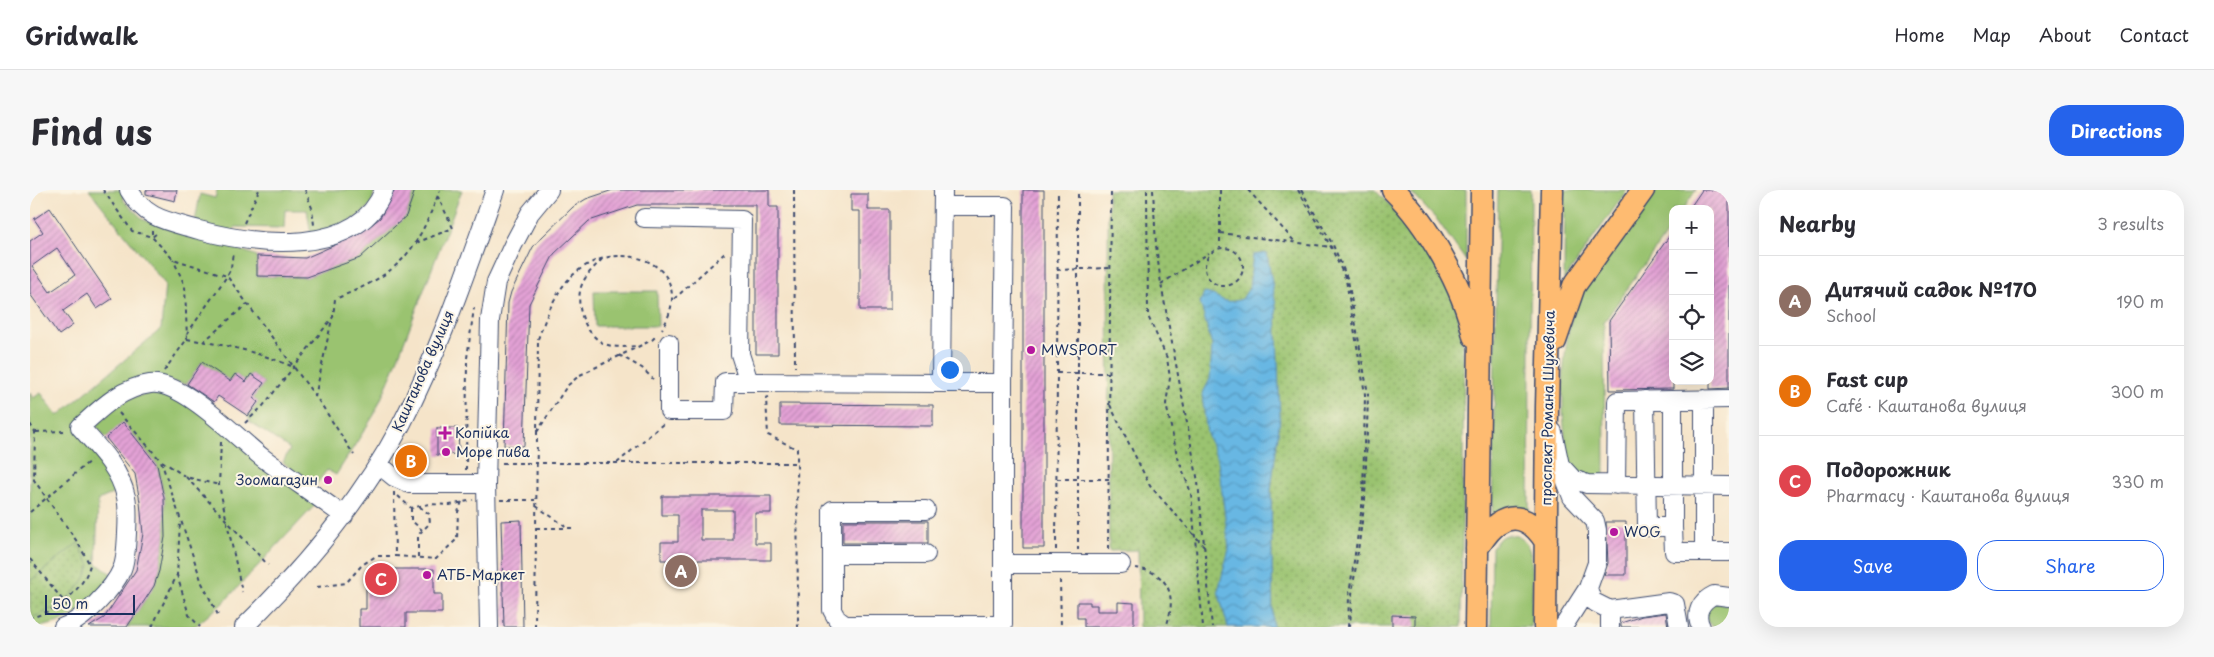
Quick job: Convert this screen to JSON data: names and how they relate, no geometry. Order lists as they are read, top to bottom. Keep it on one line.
{"streets":{"main road":["проспект Романа Шухевича"],"street":["Каштанова вулиця"]},"places":{"other":["MWSPORT","Море пива","Зоомагазин","WOG","АТБ-Маркет"],"health":["Копійка"]},"scale_bar":"50 m","page":{"header":"Gridwalk","nav":["Home","Map","About","Contact"],"title":"Find us","buttons":["Directions",["Save","Share"]],"heading":["Nearby","3 results"],"map_buttons":["+","−"],"list":[{"mark":"A","name":"Дитячий садок №170","note":"School","value":"190 m"},{"mark":"B","name":"Fast cup","note":"Café · Каштанова вулиця","value":"300 m"},{"mark":"C","name":"Подорожник","note":"Pharmacy · Каштанова вулиця","value":"330 m"}],"pins":["B","A","C"],"scale":"50 m"}}
